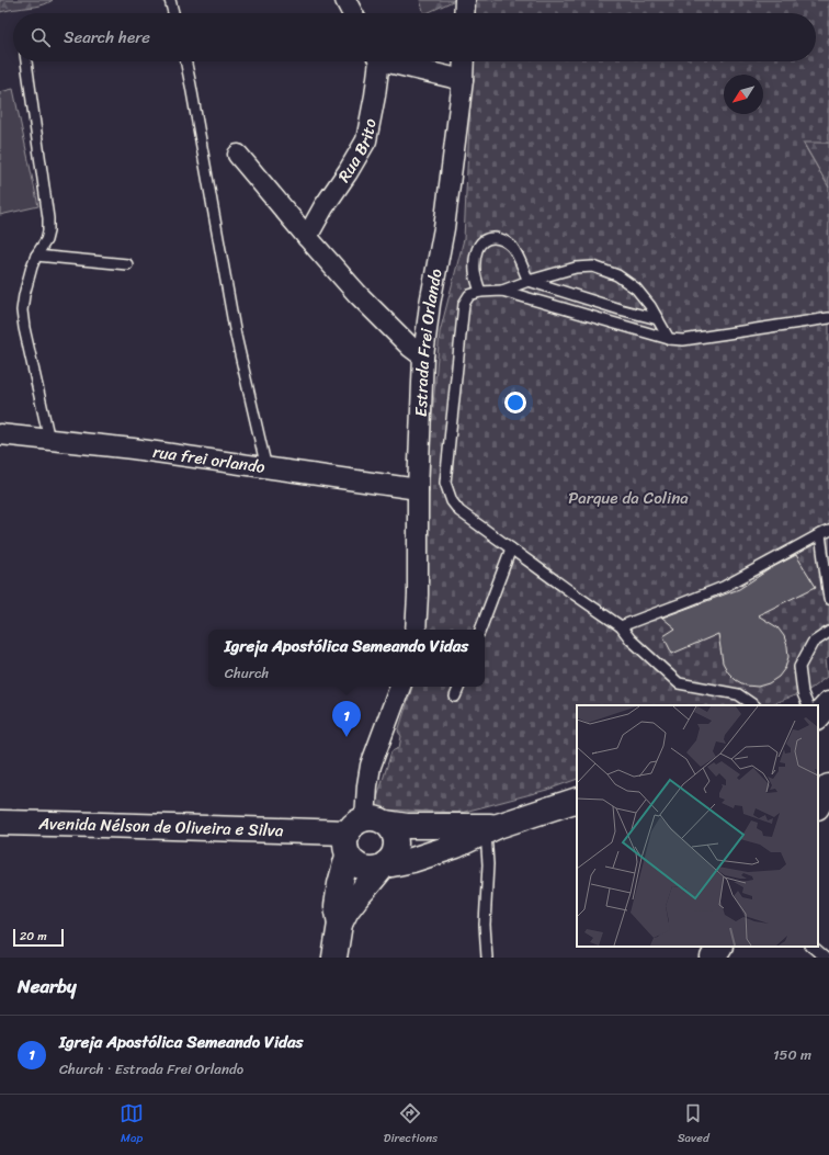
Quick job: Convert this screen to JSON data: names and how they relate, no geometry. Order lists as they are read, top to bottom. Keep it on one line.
{"streets":{"street":["Rua Brito","Estrada Frei Orlando","rua frei orlando","Avenida Nélson de Oliveira e Silva"]},"crossings":[["Estrada Frei Orlando","rua frei orlando"]],"parks":["Parque da Colina"],"scale_bar":"20 m","north":"bottom left","page":{"search":"Search here","popup":["Igreja Apostólica Semeando Vidas","Church"],"pins":"1","scale":"20 m","heading":"Nearby","list":[{"mark":"1","name":"Igreja Apostólica Semeando Vidas","note":"Church · Estrada Frei Orlando","value":"150 m"}],"nav":["Map","Directions","Saved"]}}
